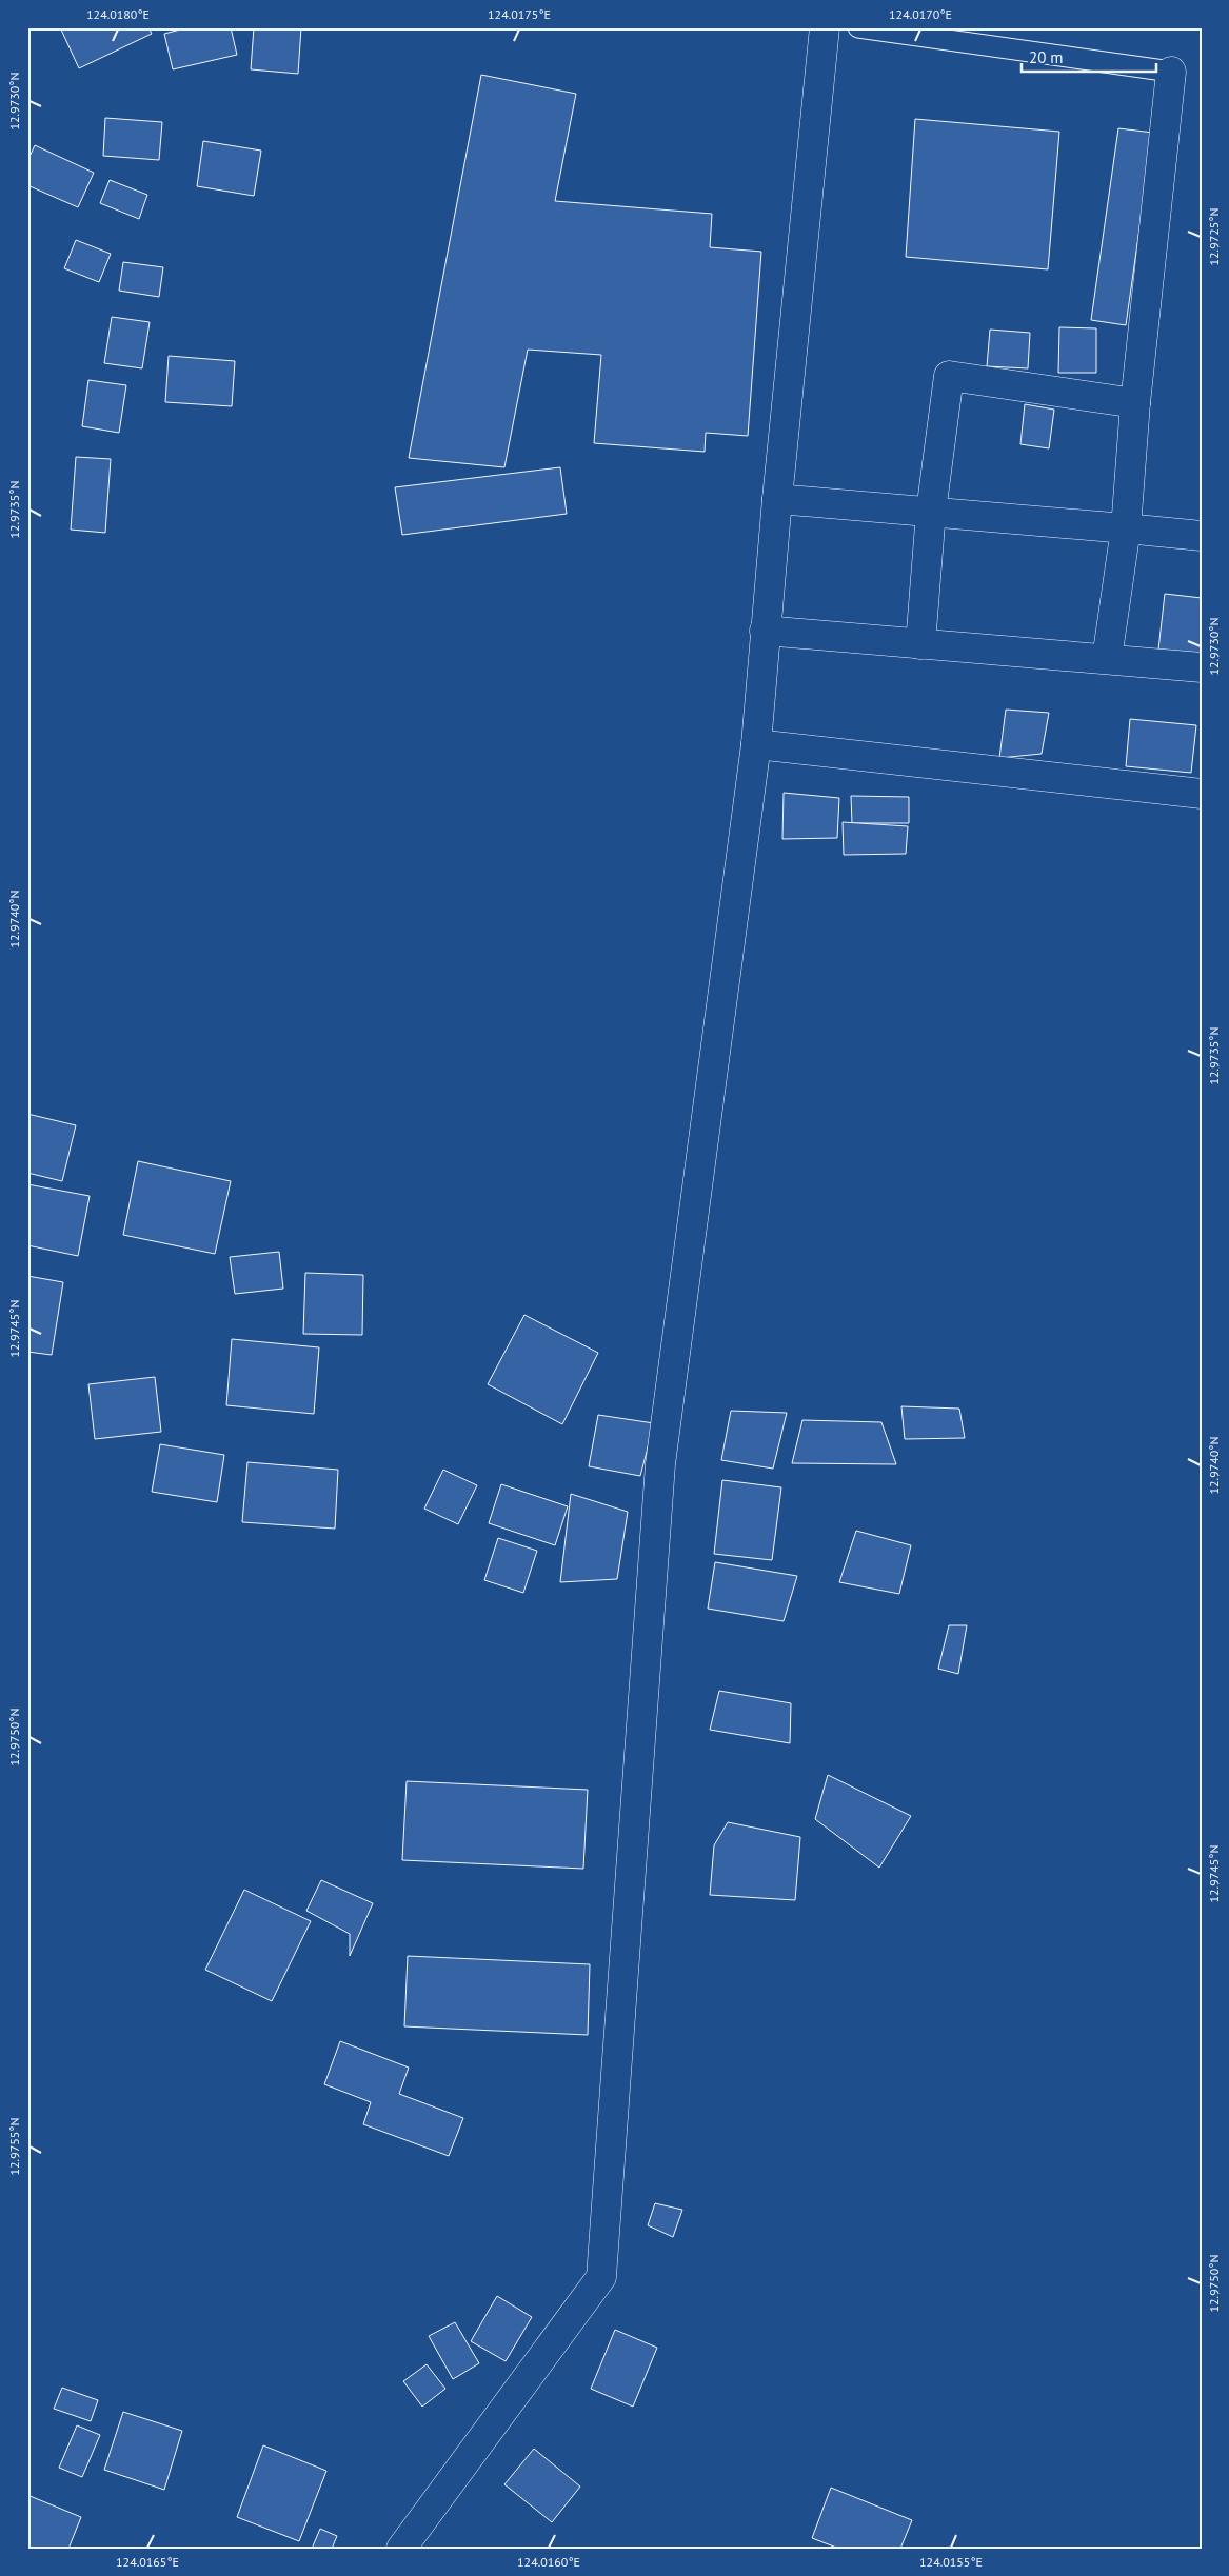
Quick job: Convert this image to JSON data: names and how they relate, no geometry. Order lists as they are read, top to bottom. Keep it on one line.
{"scale_bar":"20 m","coordinates":["124.0180°E","124.0175°E","124.0170°E","12.9730°N","12.9725°N","12.9735°N","12.9740°N","12.9745°N","12.9750°N","12.9755°N","124.0165°E","124.0160°E","124.0155°E"]}
